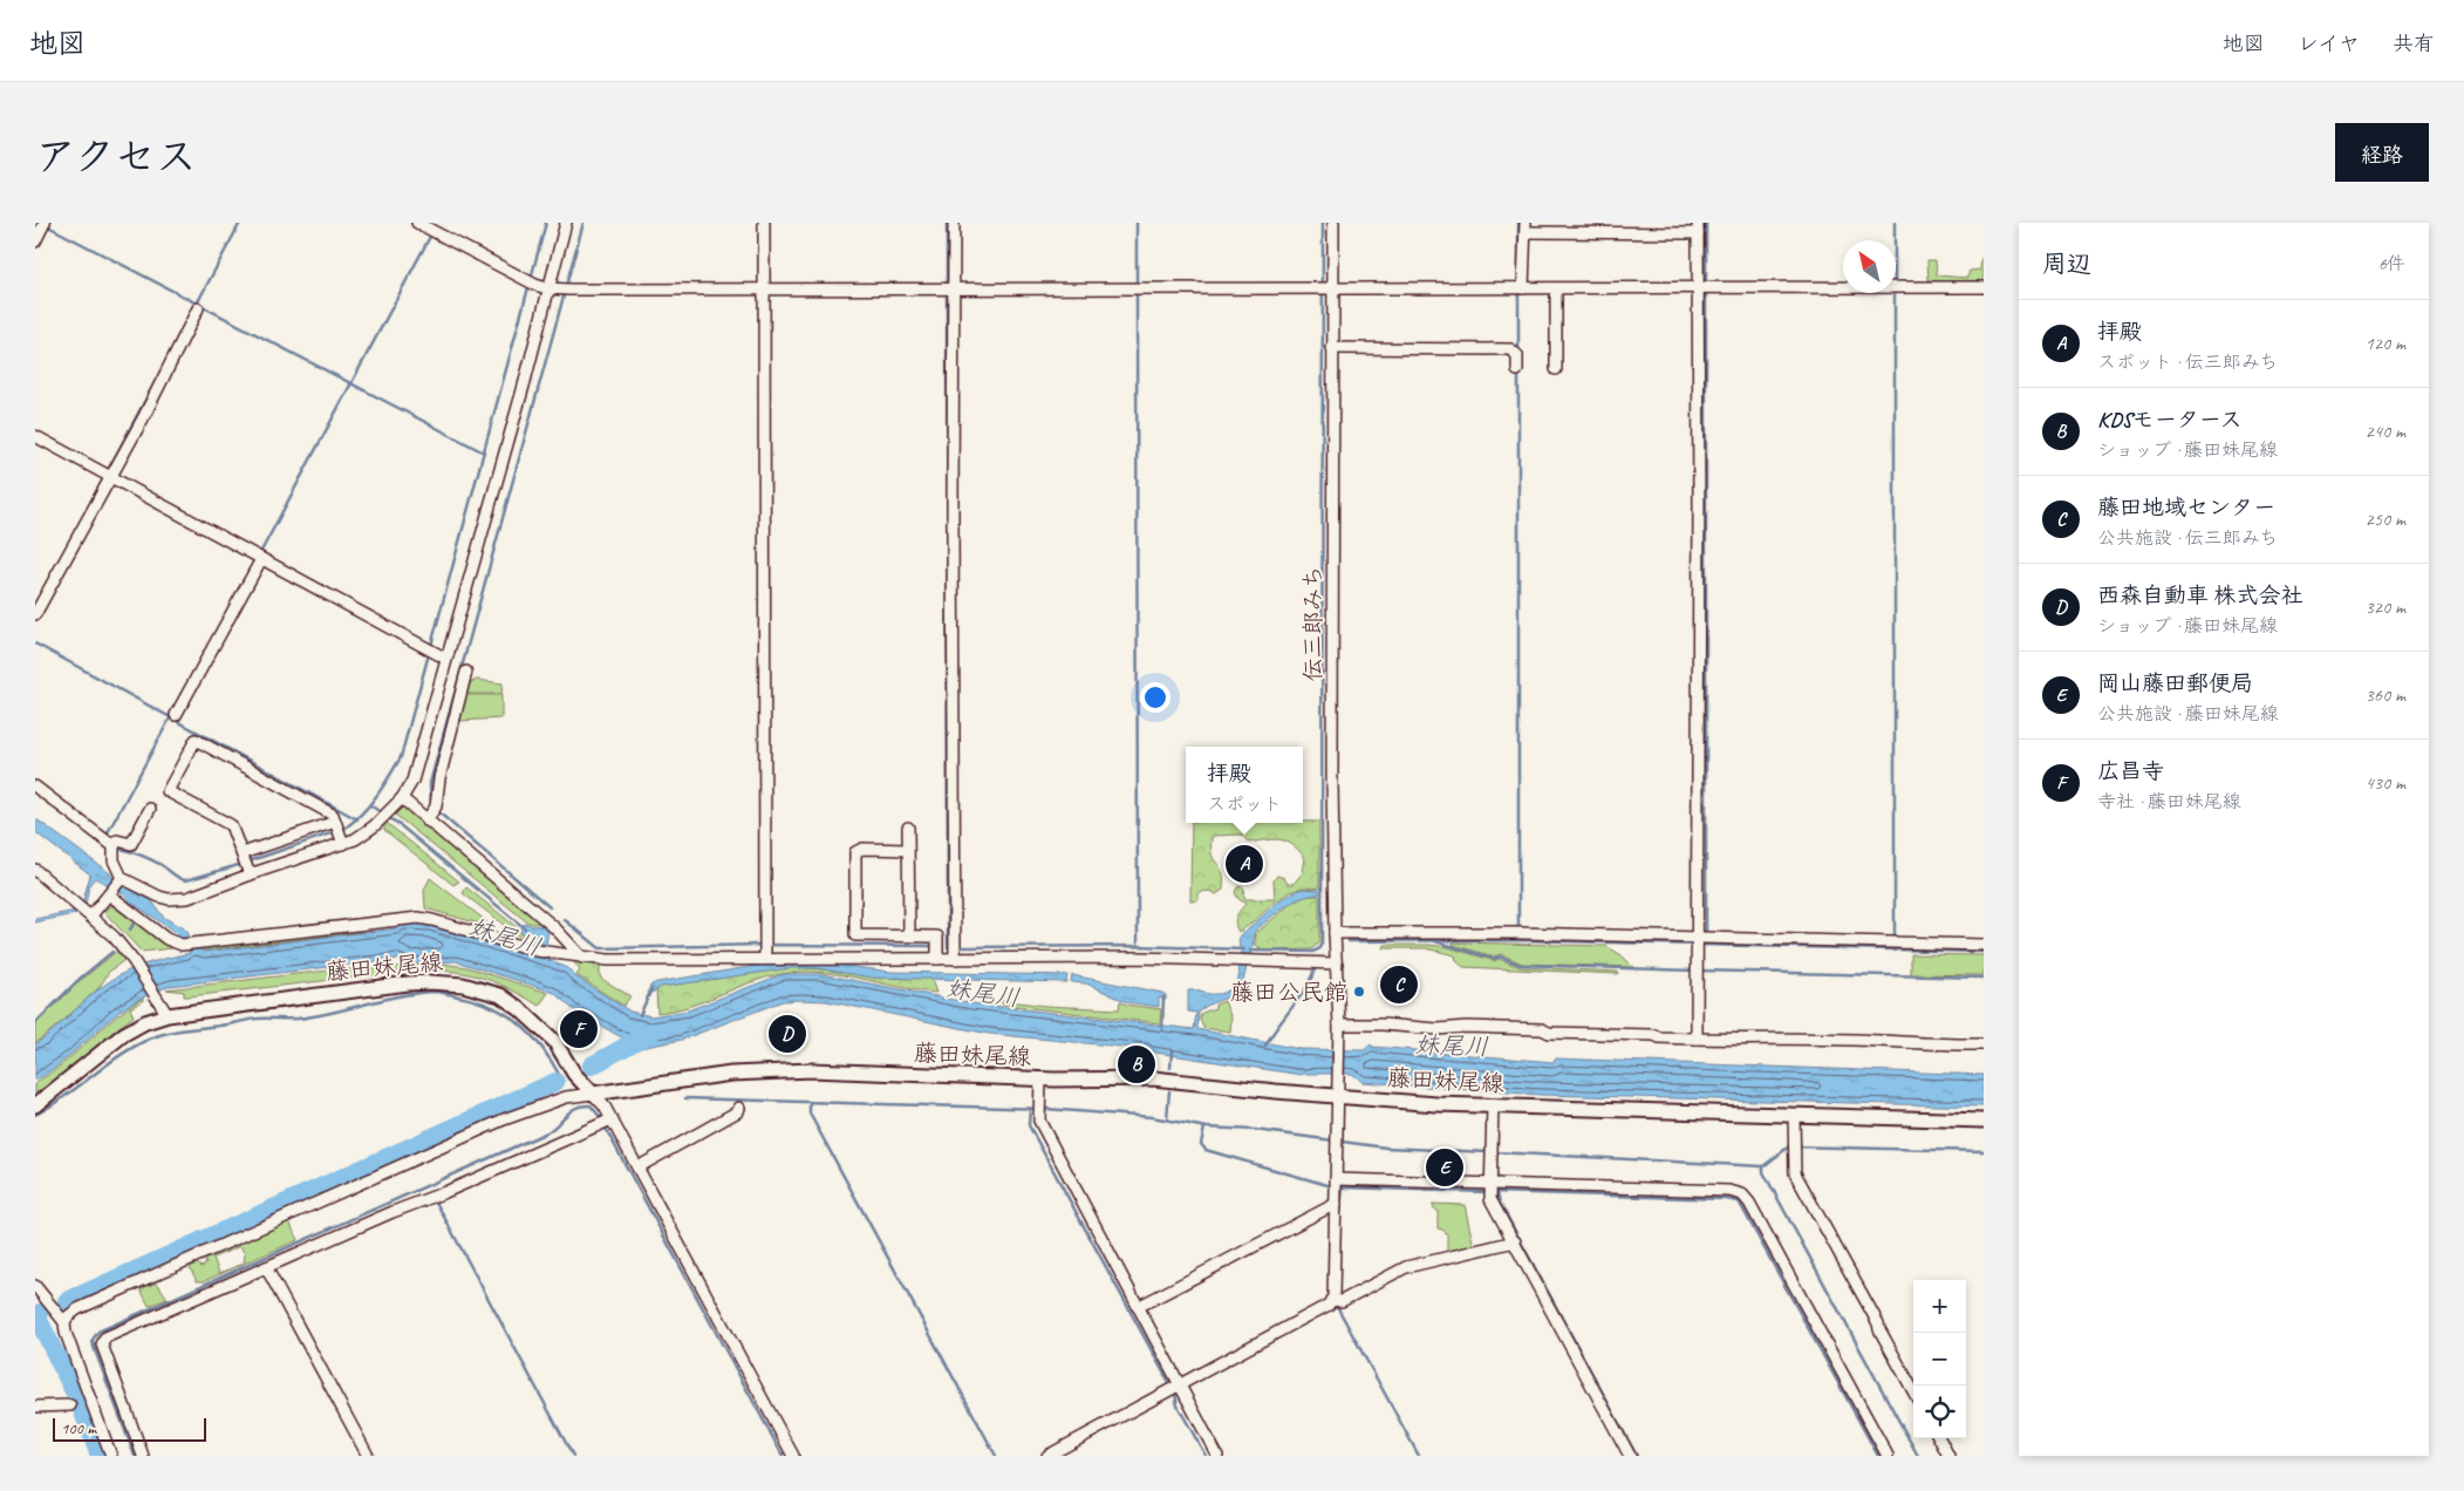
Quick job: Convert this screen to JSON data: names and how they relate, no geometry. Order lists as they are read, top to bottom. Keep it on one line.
{"streets":{"main road":["藤田妹尾線"],"street":["伝三郎みち"]},"crossings":[["伝三郎みち","藤田妹尾線"]],"water":["妹尾川"],"places":["藤田公民館"],"scale_bar":"100 m","north":"top left","page":{"header":"地図","nav":["地図","レイヤ","共有"],"title":"アクセス","buttons":"経路","heading":["周辺","6件"],"list":[{"mark":"A","name":"拝殿","note":"スポット · 伝三郎みち","value":"120 m"},{"mark":"B","name":"KDSモータース","note":"ショップ · 藤田妹尾線","value":"240 m"},{"mark":"C","name":"藤田地域センター","note":"公共施設 · 伝三郎みち","value":"250 m"},{"mark":"D","name":"西森自動車 株式会社","note":"ショップ · 藤田妹尾線","value":"320 m"},{"mark":"E","name":"岡山藤田郵便局","note":"公共施設 · 藤田妹尾線","value":"360 m"},{"mark":"F","name":"広昌寺","note":"寺社 · 藤田妹尾線","value":"430 m"}],"popup":["拝殿","スポット"],"pins":["A","C","F","D","B","E"],"map_buttons":["+","−"],"scale":"100 m"}}
